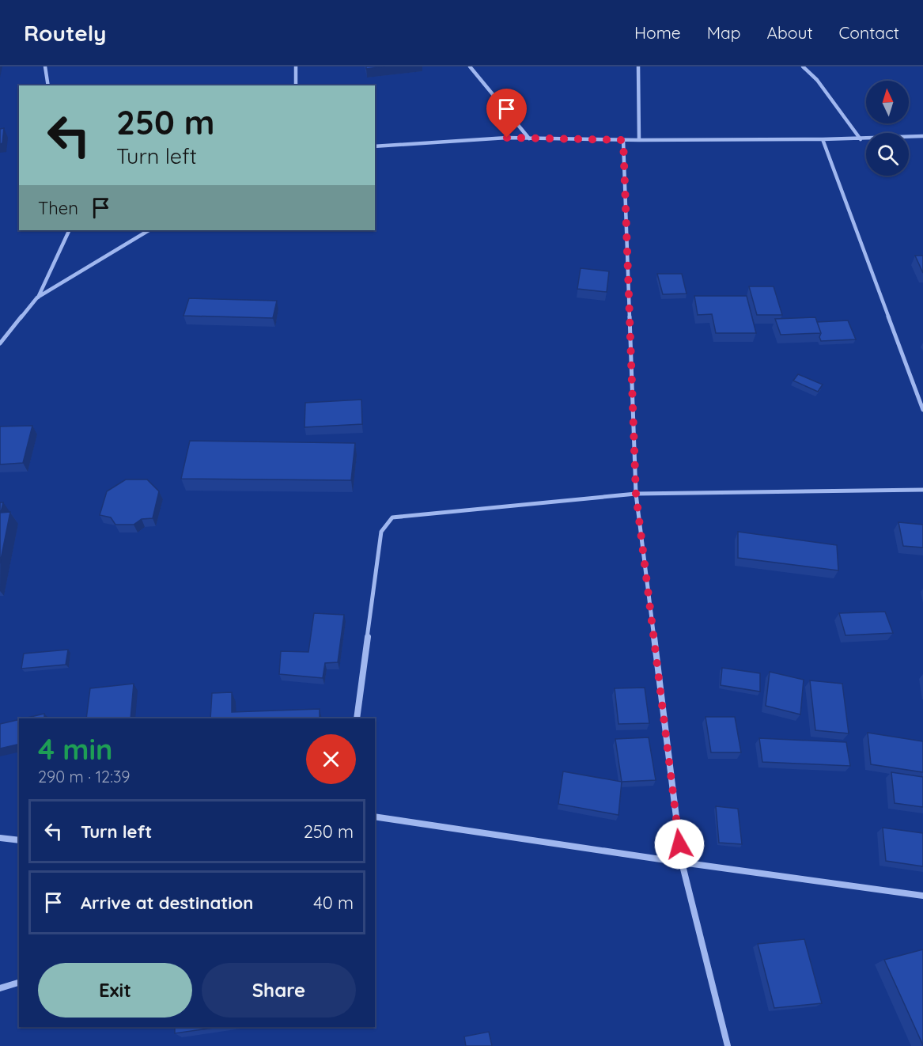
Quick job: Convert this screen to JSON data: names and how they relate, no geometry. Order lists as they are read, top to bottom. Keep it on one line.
{"north":"top","page":{"header":"Routely","nav":["Home","Map","About","Contact"],"turn":["250 m","Turn left"],"then":"Then","heading":["4 min","290 m · 12:39"],"list":[{"name":"Turn left","value":"250 m"},{"name":"Arrive at destination","value":"40 m"}],"buttons":["Exit","Share"]}}
